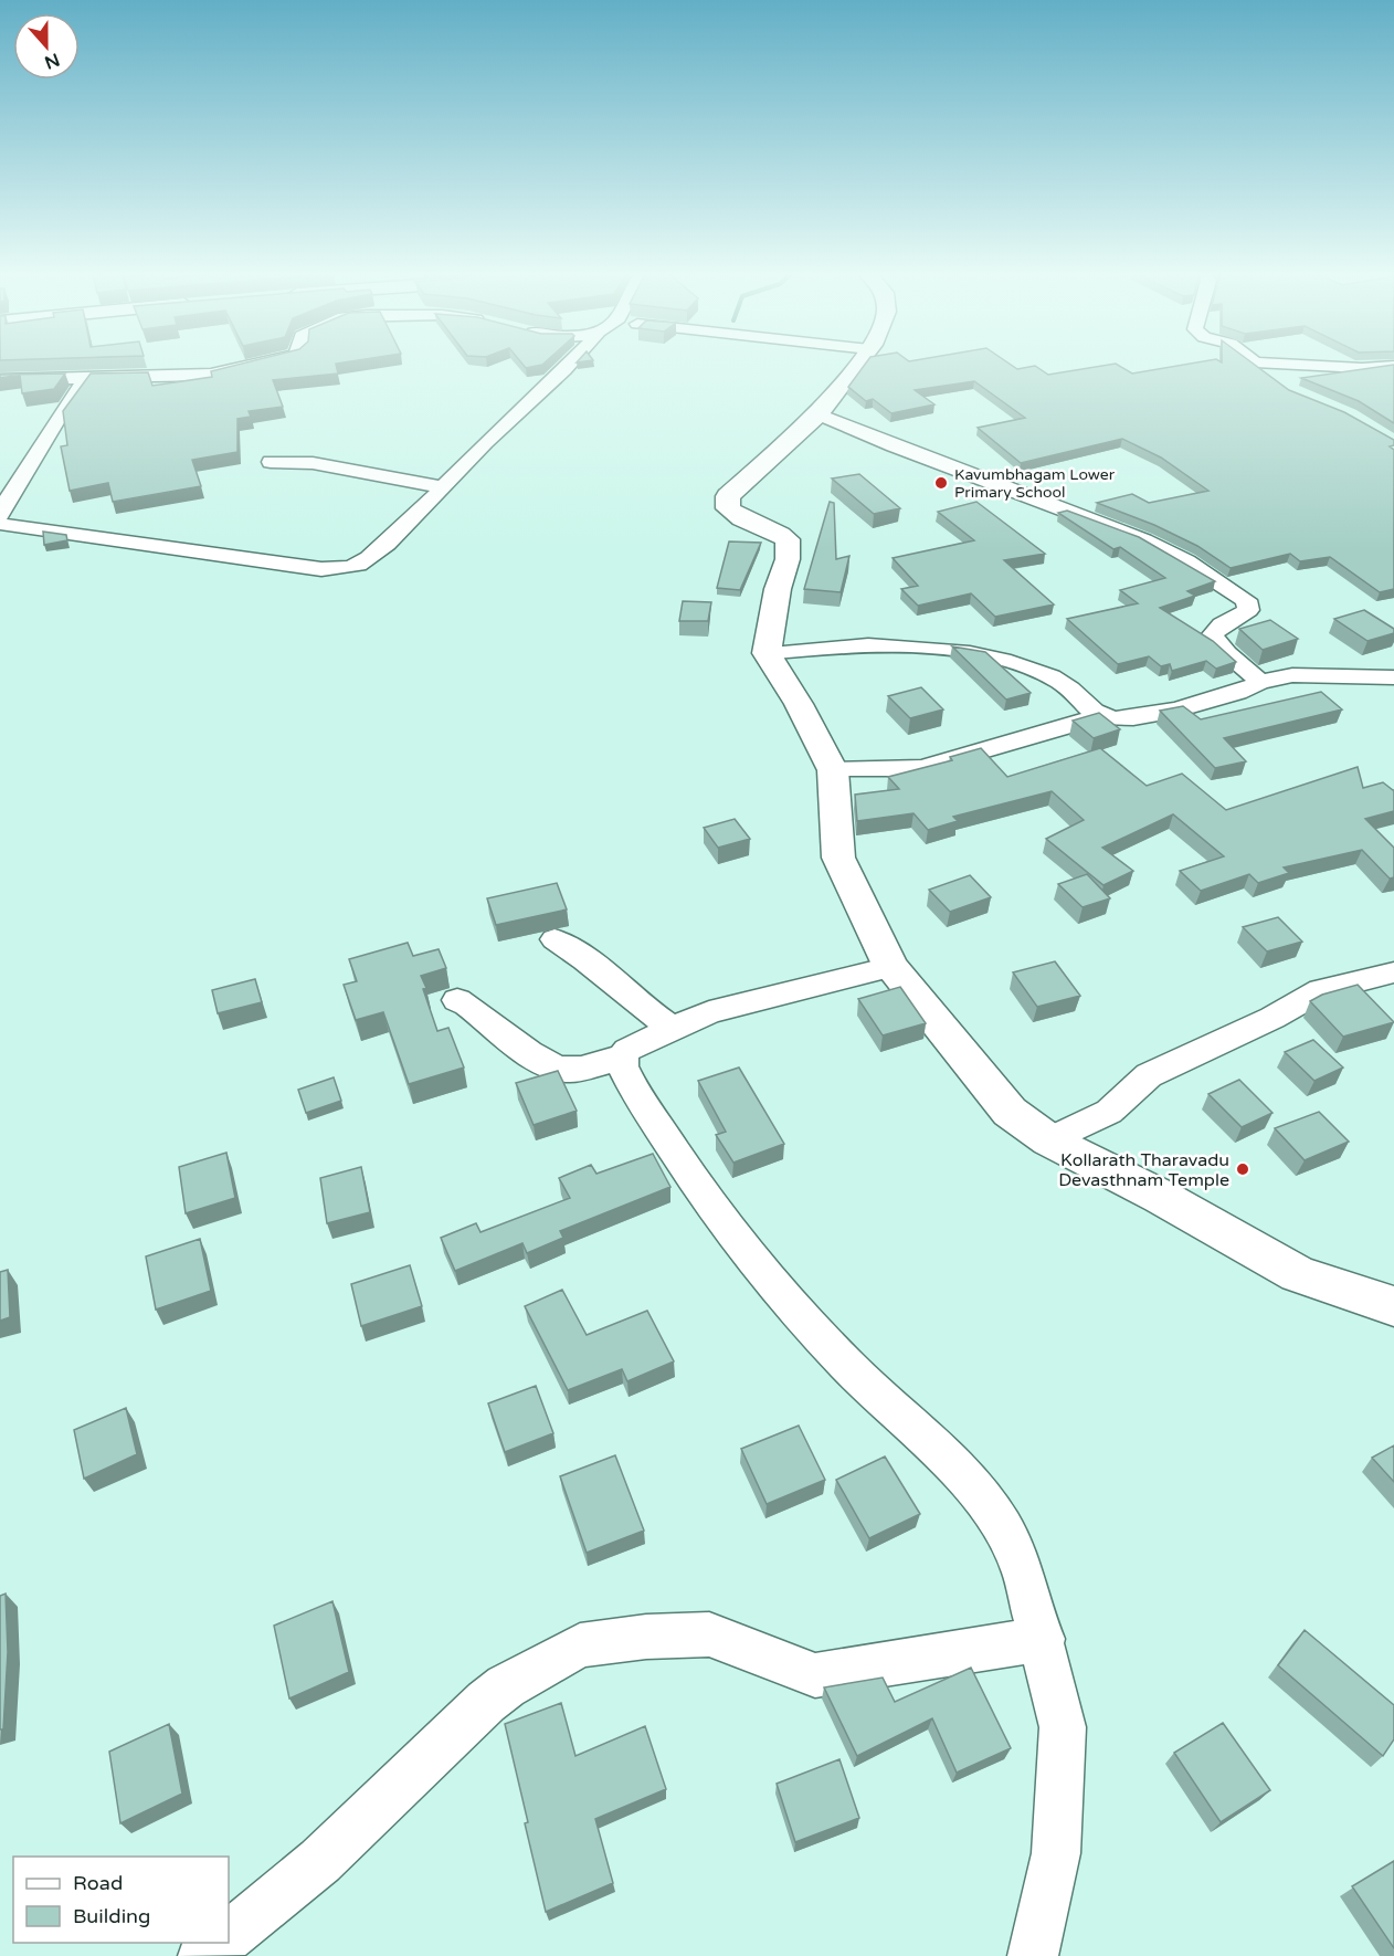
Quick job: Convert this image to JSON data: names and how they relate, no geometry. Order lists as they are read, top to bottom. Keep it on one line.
{"places":["Kavumbhagam Lower Primary School","Kollarath Tharavadu Devasthnam Temple"],"legend":["Road","Building"],"north":"bottom"}
